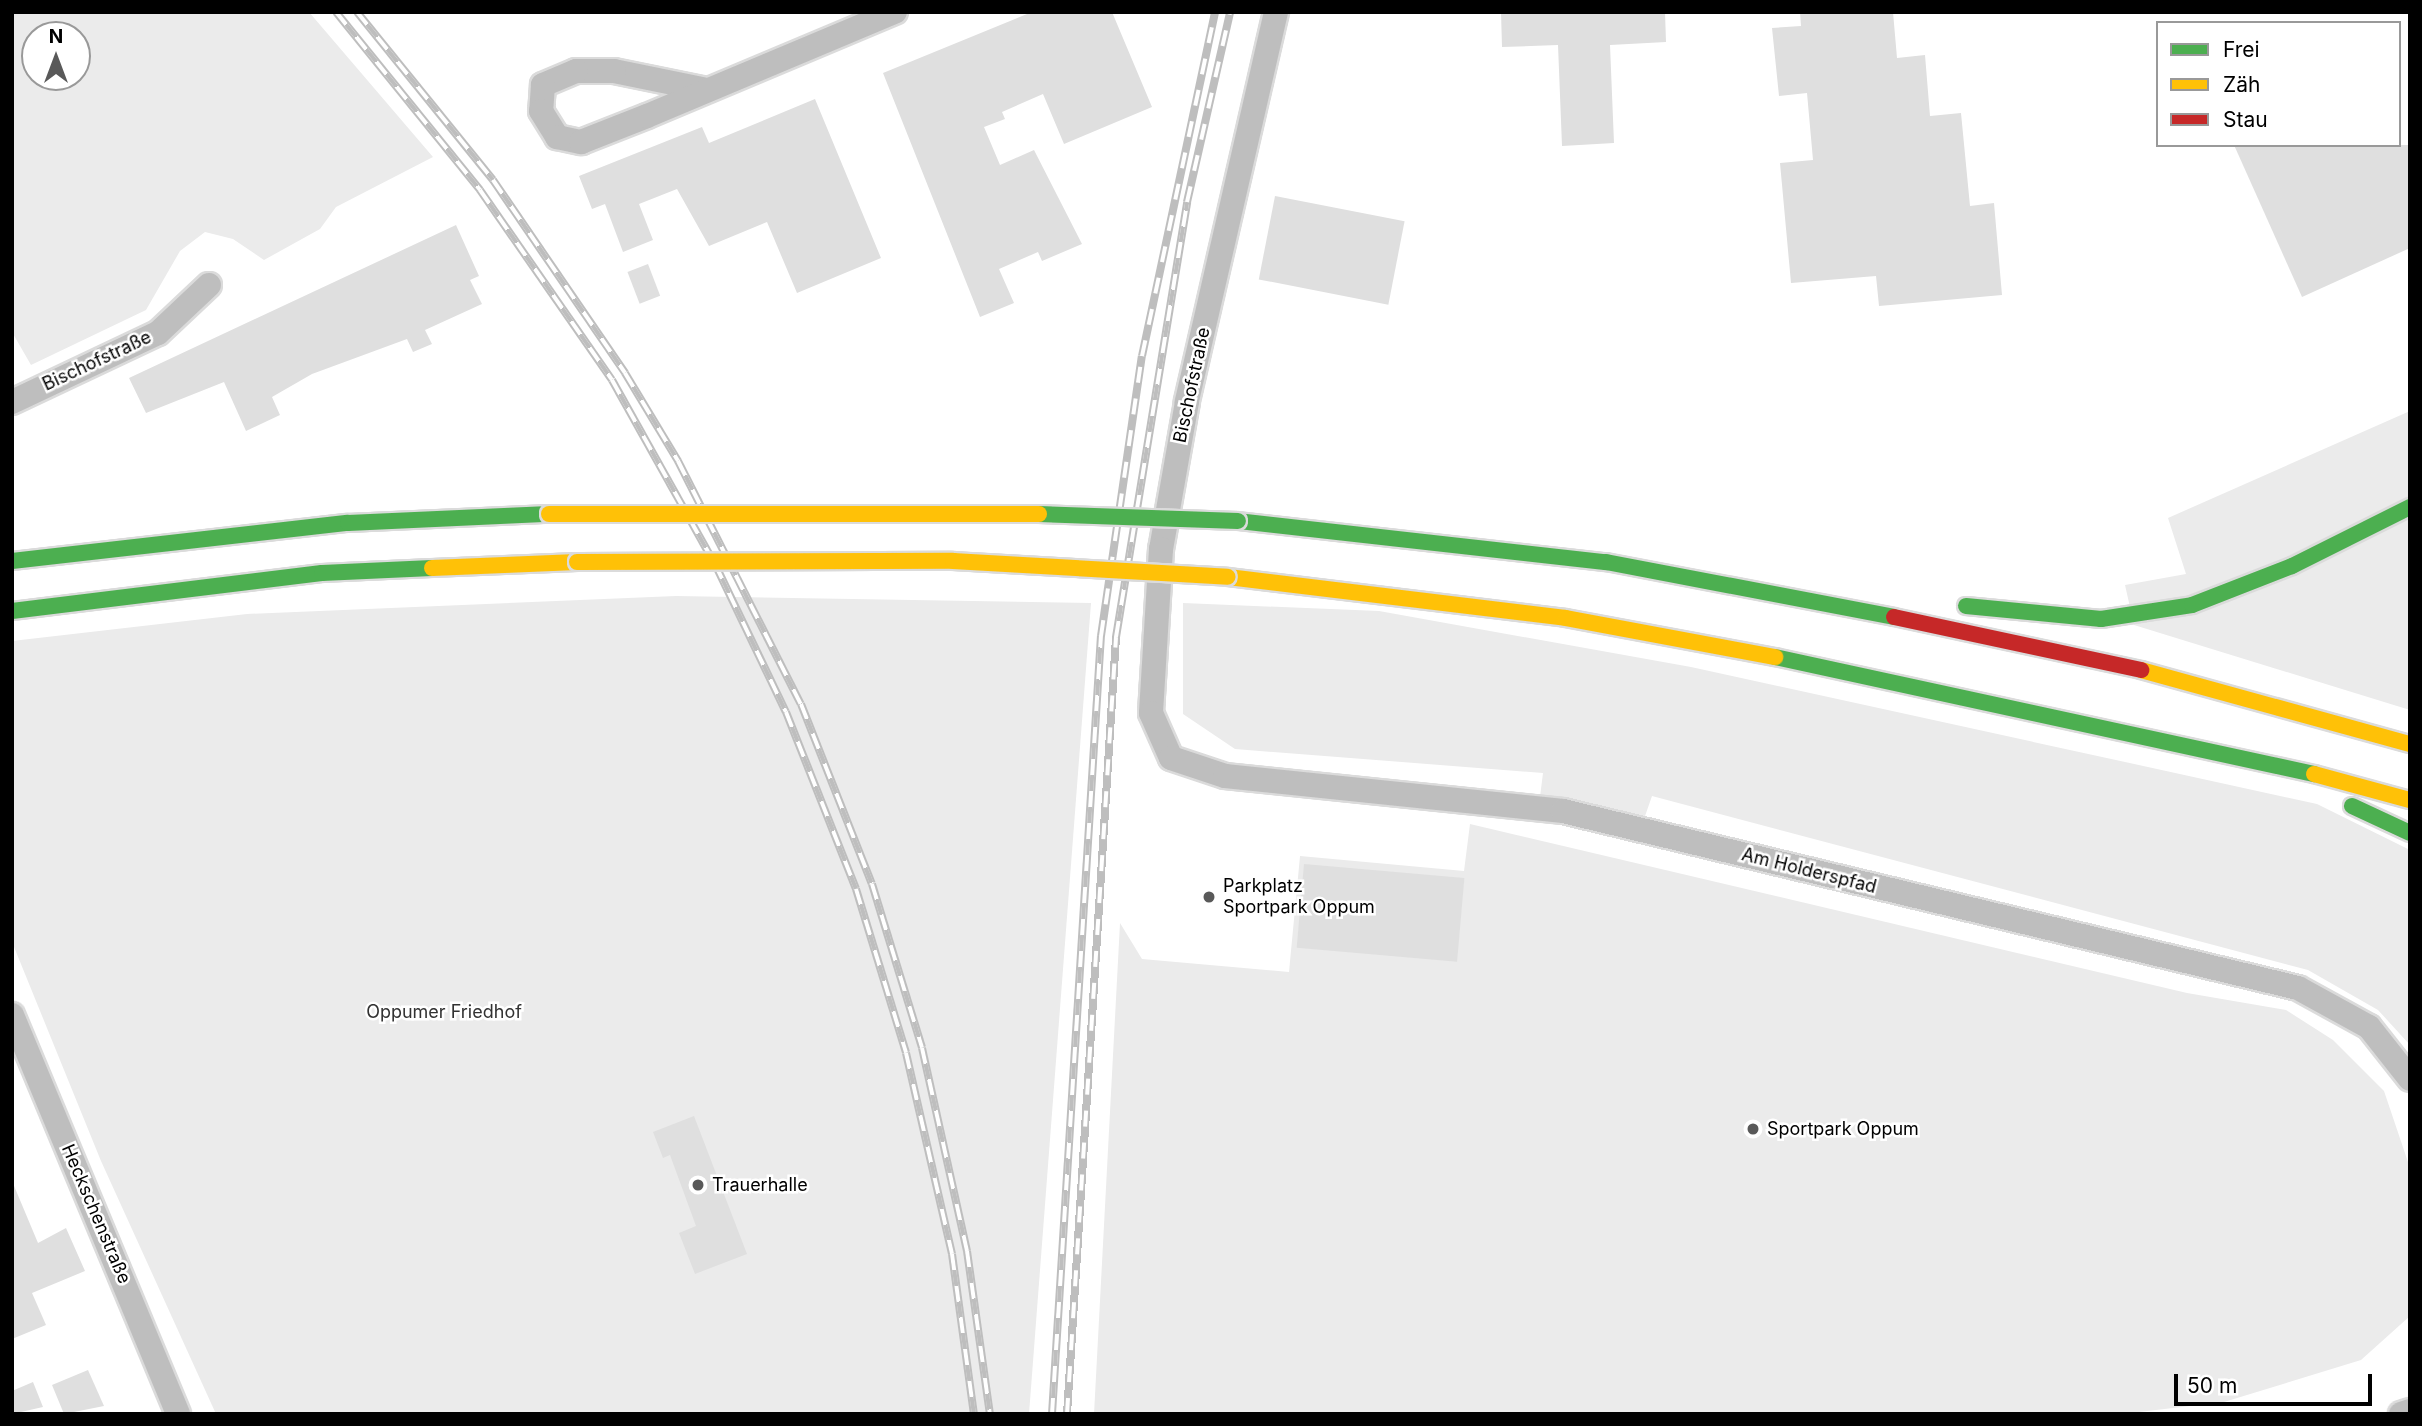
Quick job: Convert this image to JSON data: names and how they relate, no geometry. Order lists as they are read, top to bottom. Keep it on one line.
{"streets":{"street":["Bischofstraße","Am Holderspfad","Heckschenstraße"]},"crossings":[["Bischofstraße","Am Holderspfad"]],"parks":["Oppumer Friedhof"],"places":["Parkplatz Sportpark Oppum","Sportpark Oppum","Trauerhalle"],"legend":["Frei","Zäh","Stau"],"scale_bar":"50 m","north":"top"}
